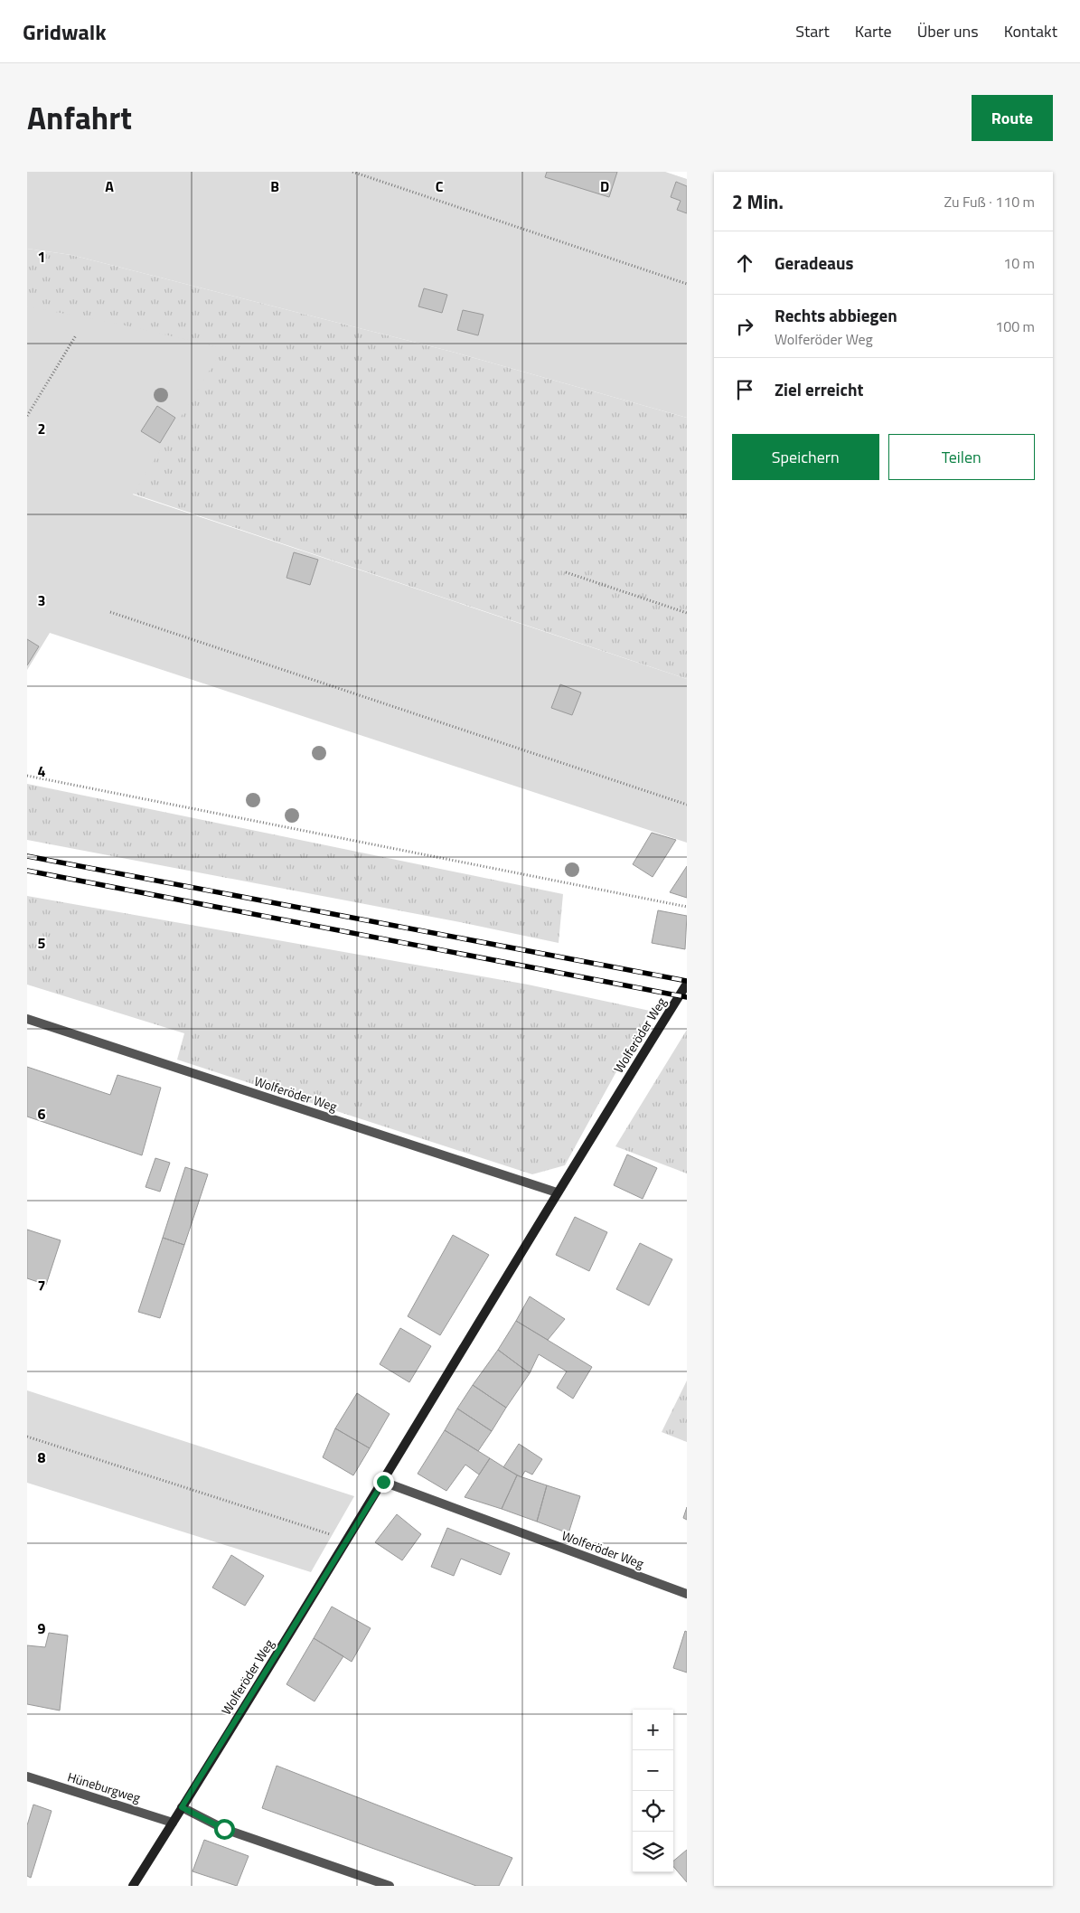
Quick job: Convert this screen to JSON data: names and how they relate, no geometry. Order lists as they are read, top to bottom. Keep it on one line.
{"streets":{"main road":["Wolferöder Weg"],"street":["Hüneburgweg"]},"crossings":[["Wolferöder Weg","Hüneburgweg"]],"page":{"header":"Gridwalk","nav":["Start","Karte","Über uns","Kontakt"],"title":"Anfahrt","buttons":["Route",["Speichern","Teilen"]],"heading":["2 Min.","Zu Fuß · 110 m"],"list":[["Geradeaus","10 m"],["Rechts abbiegen","Wolferöder Weg","100 m"],"Ziel erreicht"],"map_buttons":["+","−"]},"grid":{"columns":["A","B","C","D"],"rows":["1","2","3","4","5","6","7","8","9"]}}
